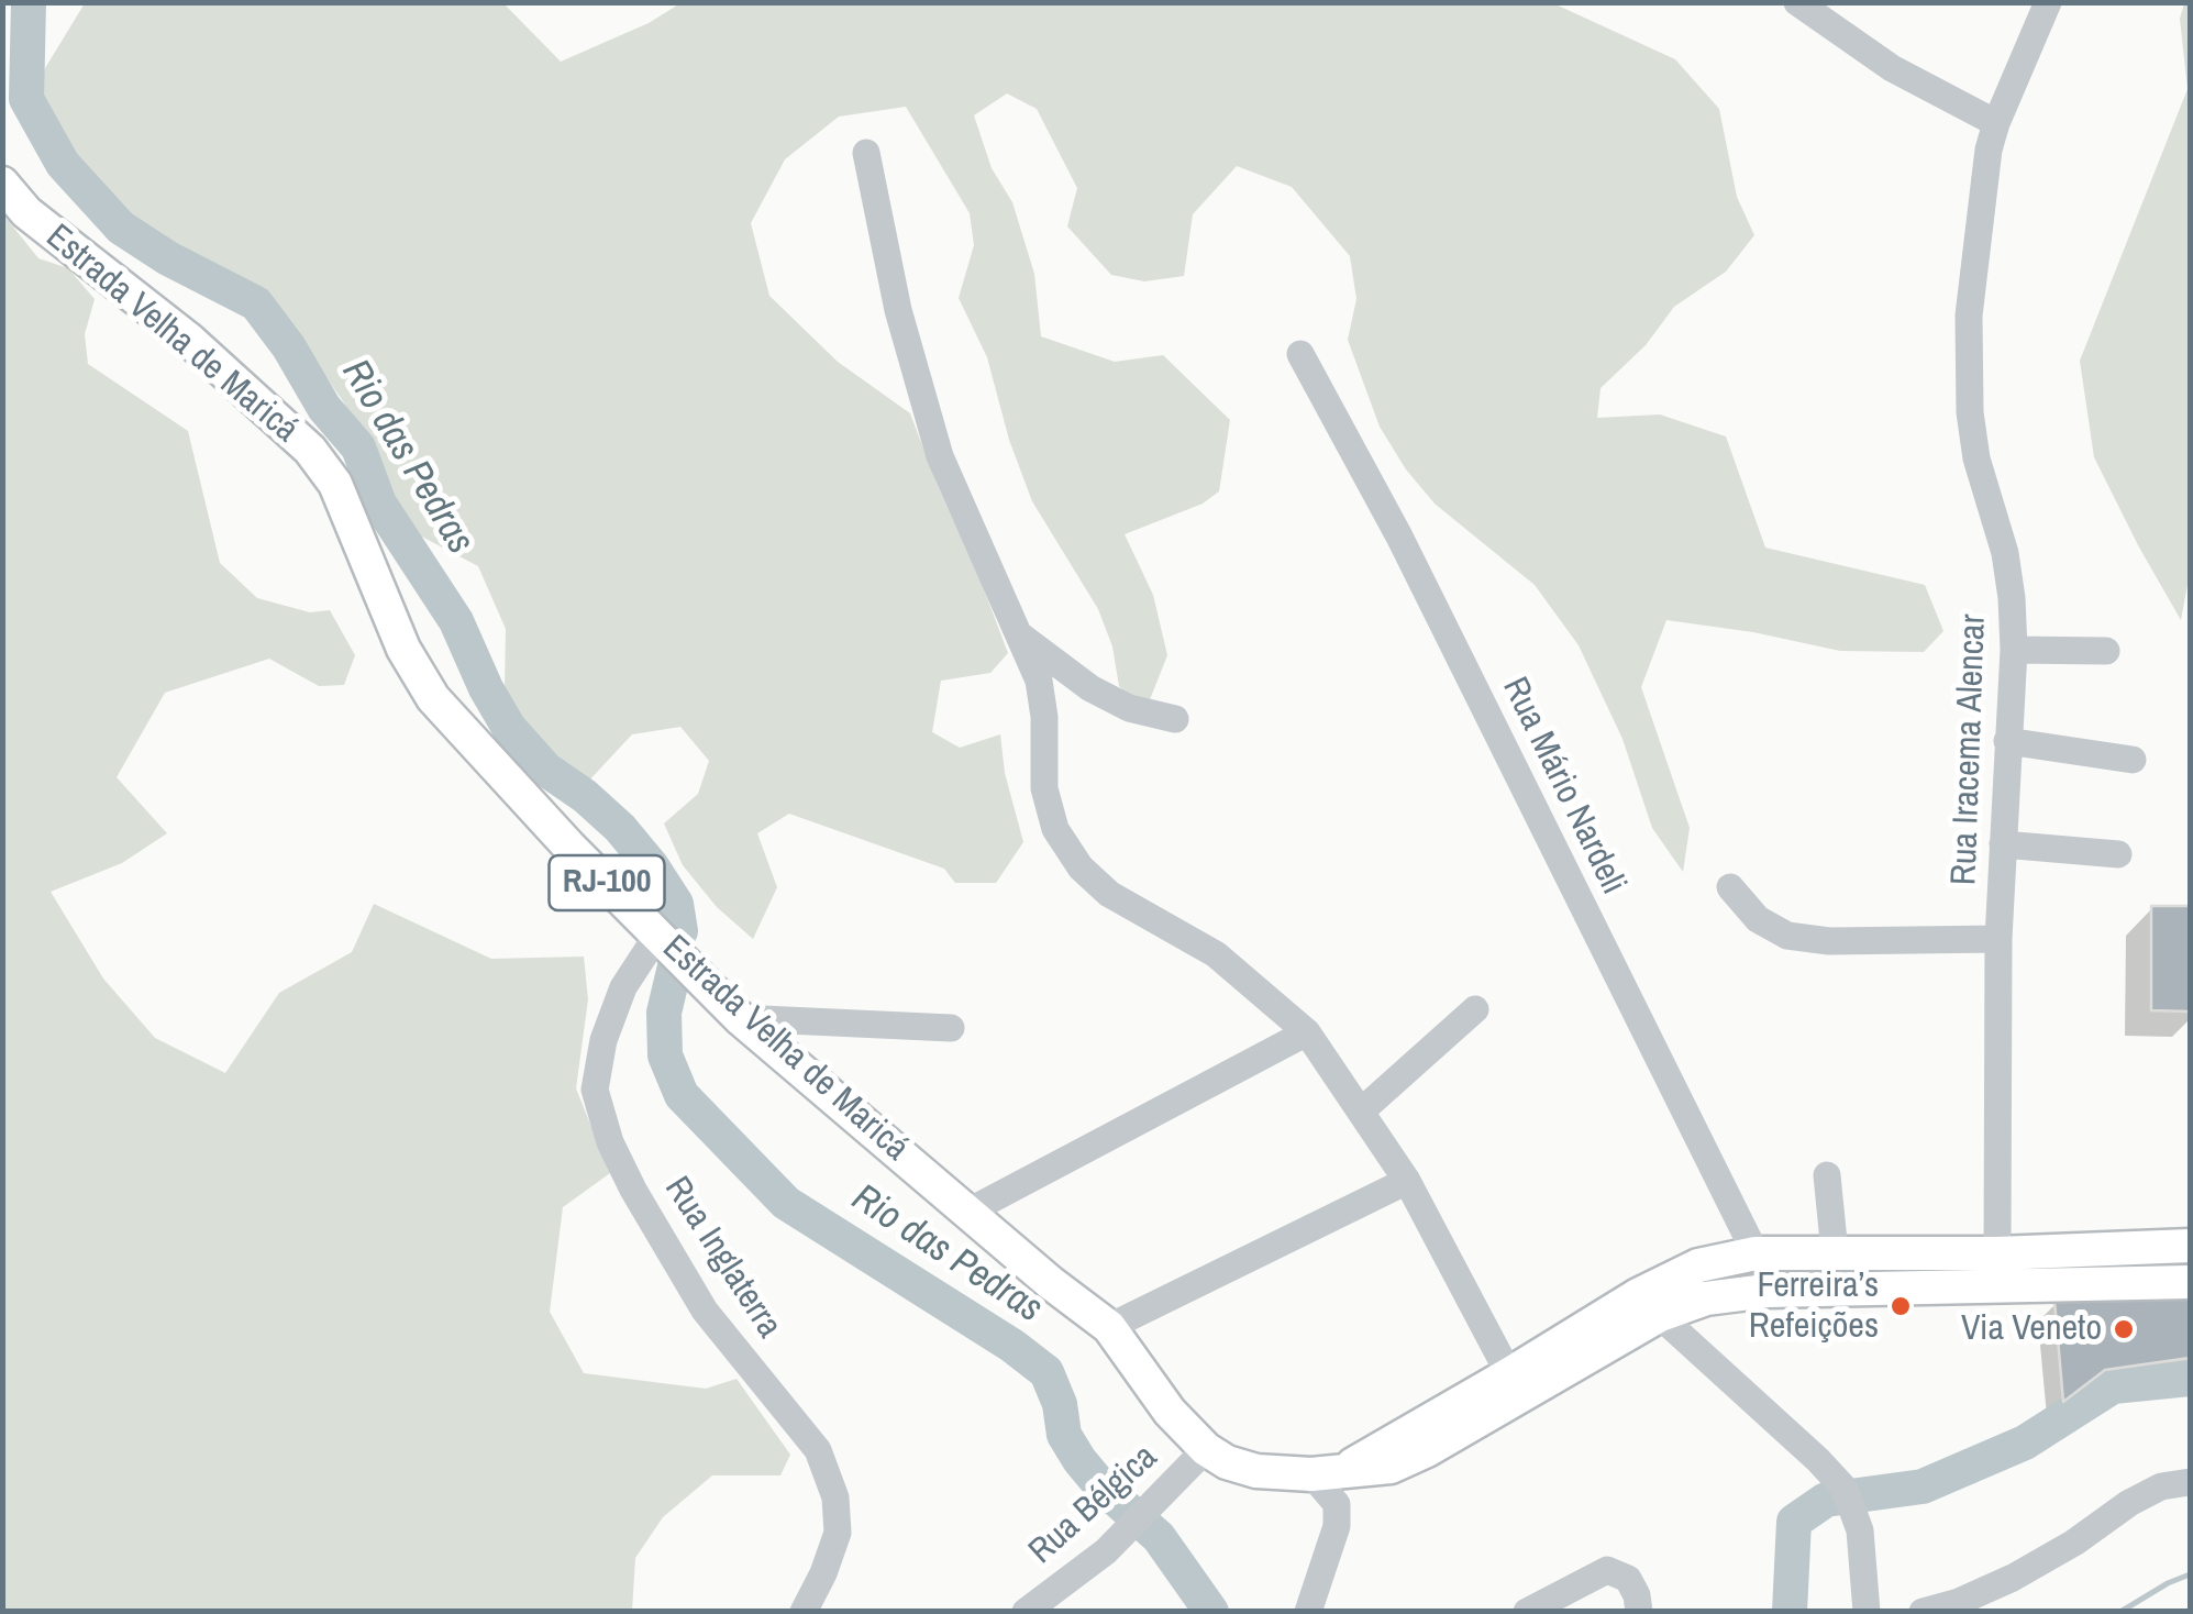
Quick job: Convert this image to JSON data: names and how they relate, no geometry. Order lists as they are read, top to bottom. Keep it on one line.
{"streets":{"main road":["Estrada Velha de Maricá","RJ-100"],"street":["Rua Iracema Alencar","Rua Mário Nardeli","Rua Inglaterra","Rua Bélgica"]},"crossings":[["Estrada Velha de Maricá","Rua Iracema Alencar"],["Estrada Velha de Maricá","Rua Mário Nardeli"],["Estrada Velha de Maricá","Rua Inglaterra"],["Estrada Velha de Maricá","Rua Bélgica"]],"water":["Rio das Pedras"],"places":["Ferreira’s Refeições","Via Veneto"]}
